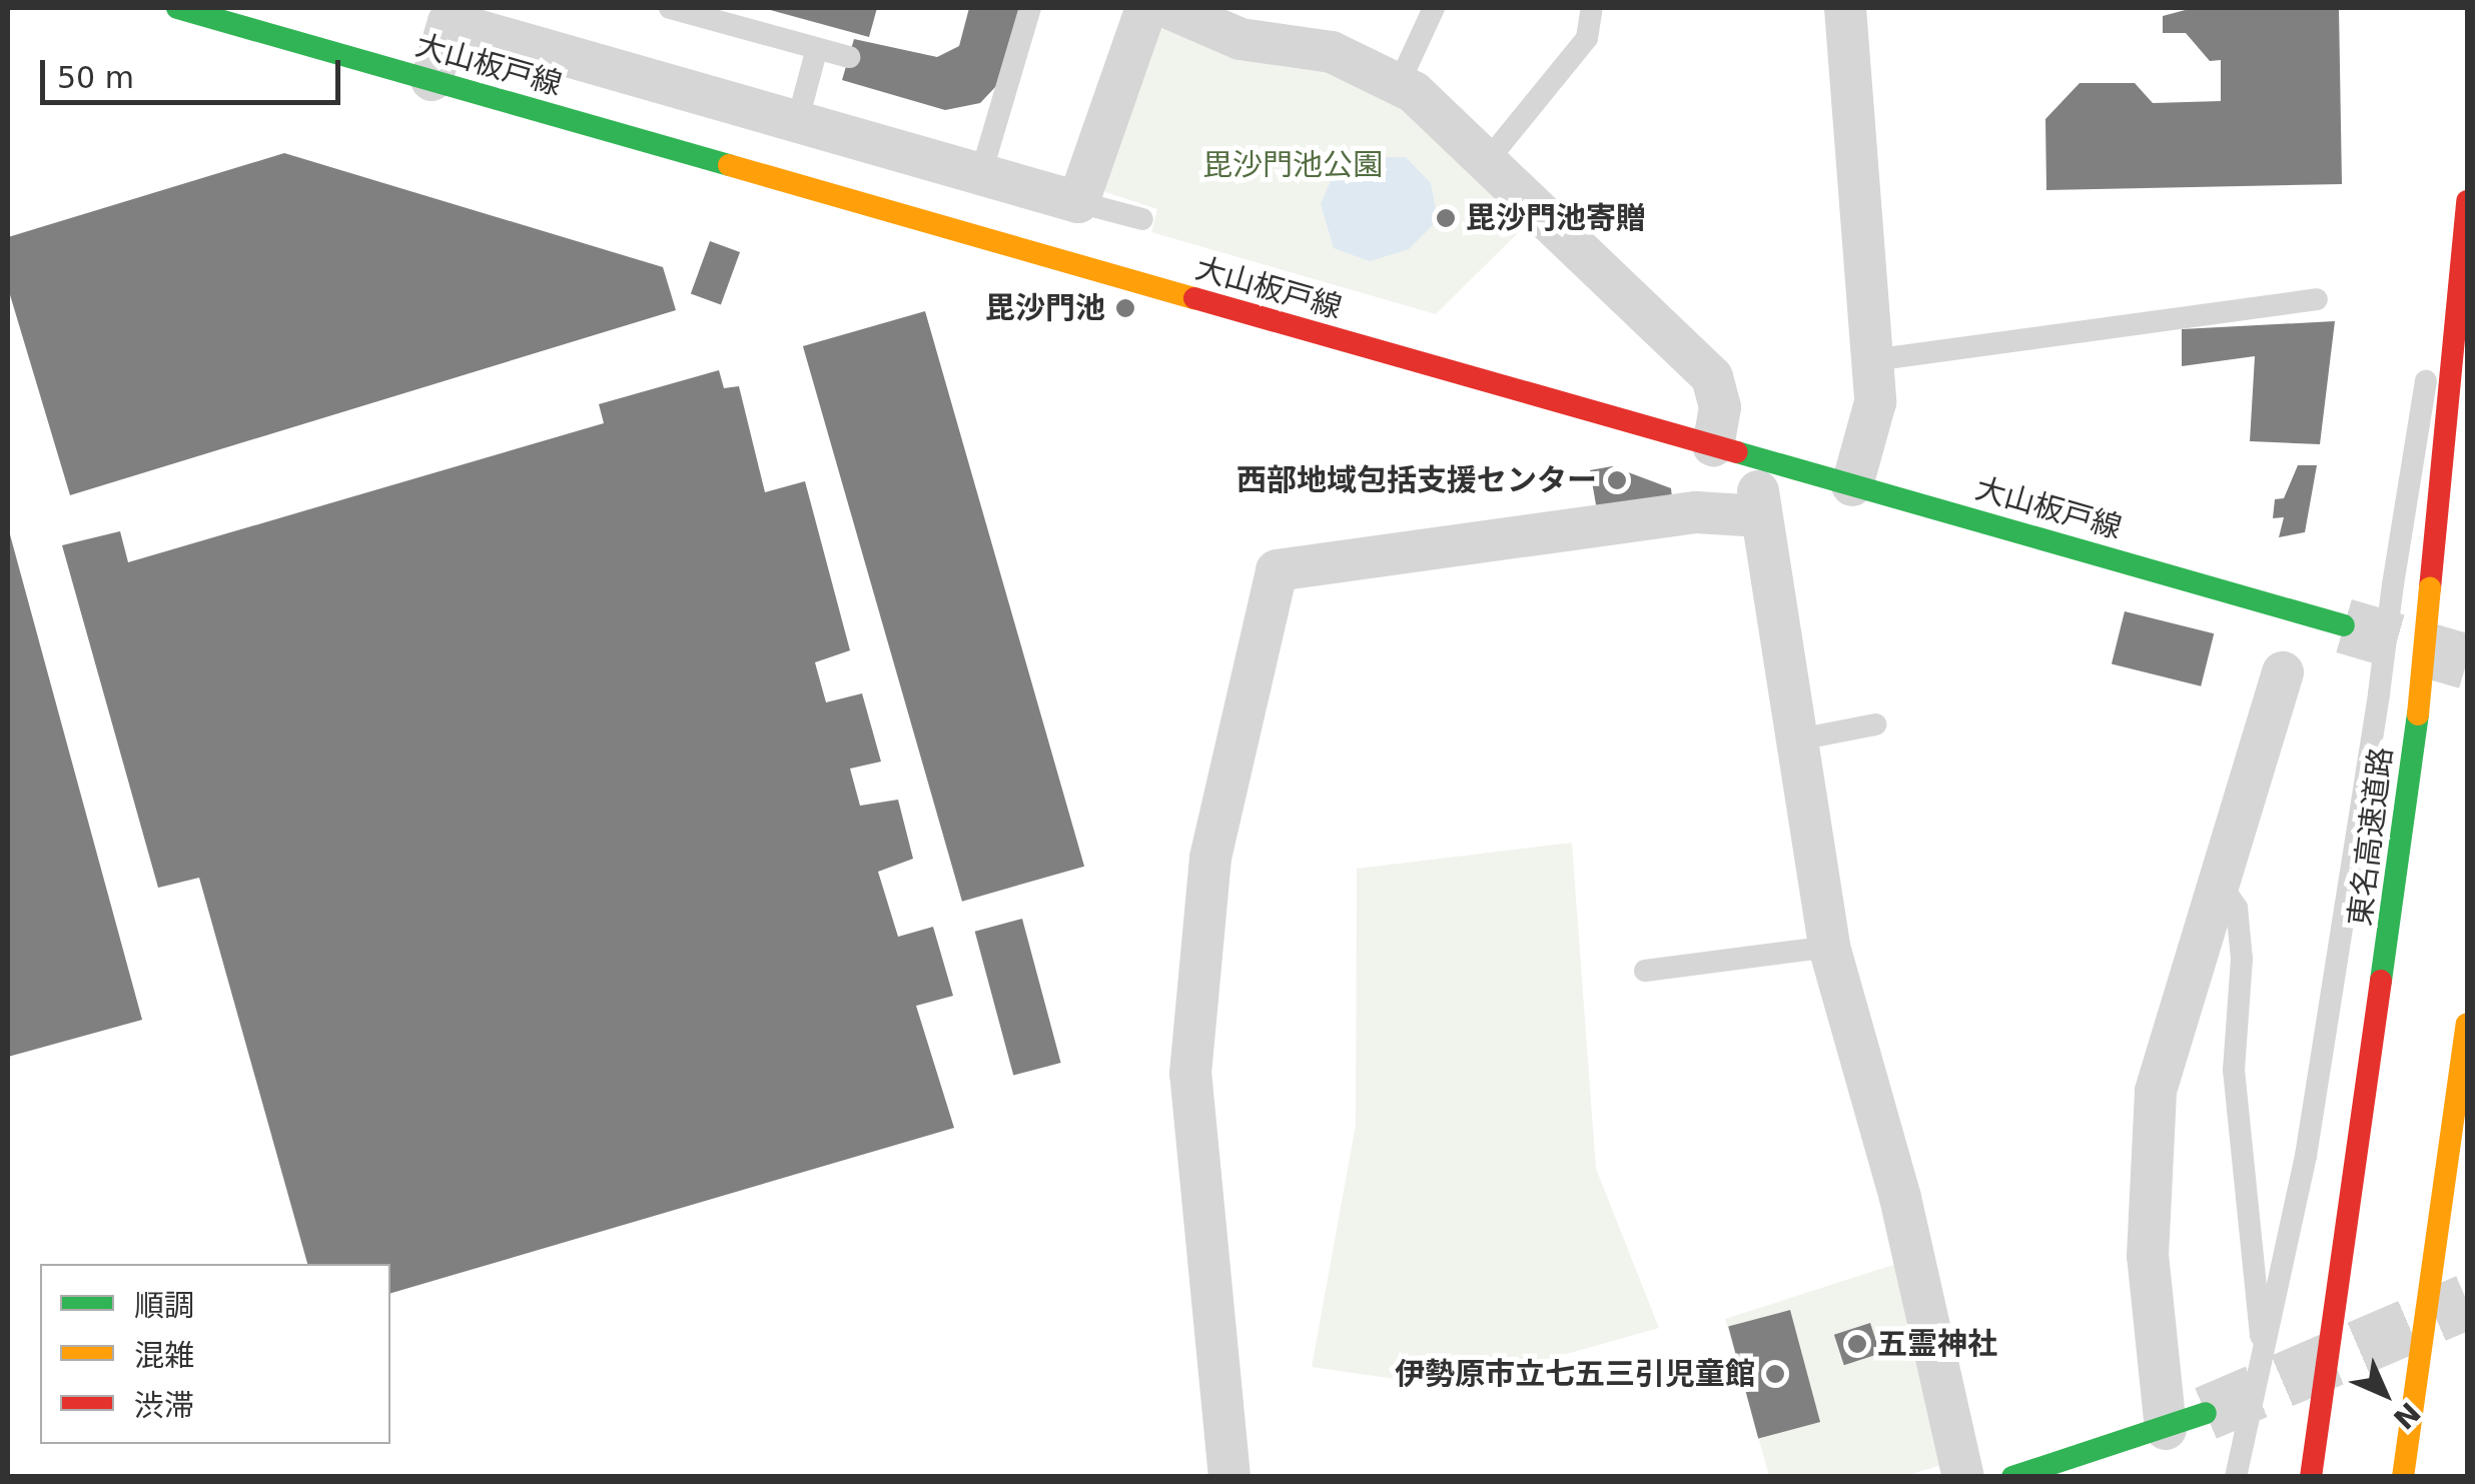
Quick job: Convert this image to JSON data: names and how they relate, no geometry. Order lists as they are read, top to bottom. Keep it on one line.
{"streets":{"main road":["大山板戸線","東名高速道路"]},"parks":["毘沙門池公園"],"places":["毘沙門池寄贈","毘沙門池","西部地域包括支援センター","五霊神社","伊勢原市立七五三引児童館"],"legend":["順調","混雑","渋滞"],"scale_bar":"50 m","north":"bottom right"}
